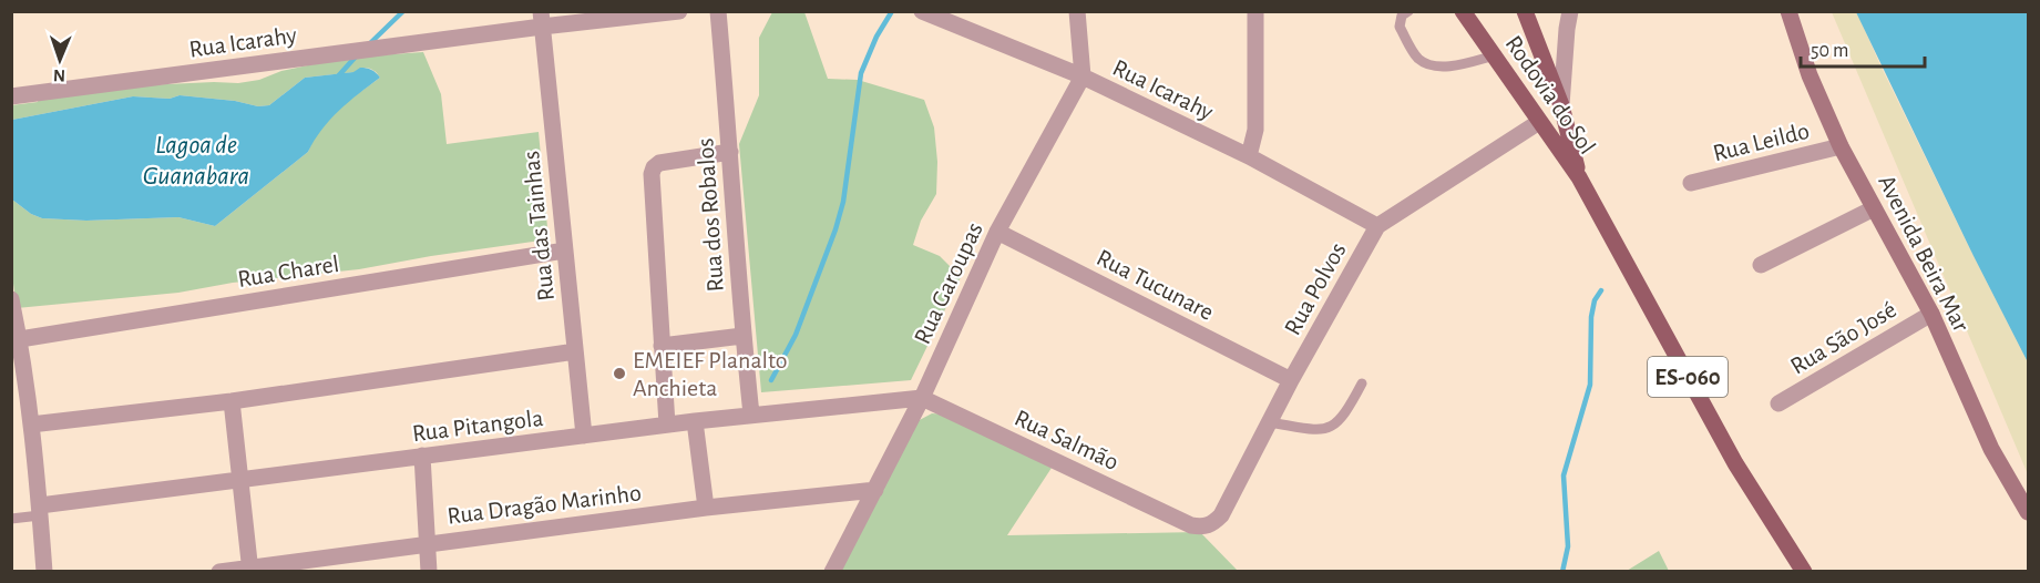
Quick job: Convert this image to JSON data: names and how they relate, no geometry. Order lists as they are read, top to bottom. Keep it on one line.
{"streets":{"main road":["Rodovia do Sol","ES-060"],"street":["Rua Icarahy","Rua Leildo","Rua dos Robalos","Rua das Tainhas","Avenida Beira Mar","Rua Charel","Rua Garoupas","Rua Tucunare","Rua Polvos","Rua São José","Rua Pitangola","Rua Salmão","Rua Dragão Marinho"]},"crossings":[["Rua Icarahy","Rua das Tainhas"],["Rua Icarahy","Rua Garoupas"],["Rua Icarahy","Rua Polvos"],["Rodovia do Sol","Rua Polvos"],["Rodovia do Sol","ES-060"],["Rua Leildo","Avenida Beira Mar"],["Rua dos Robalos","Rua Pitangola"],["Rua das Tainhas","Rua Charel"],["Rua das Tainhas","Rua Pitangola"],["Avenida Beira Mar","Rua São José"],["Rua Garoupas","Rua Tucunare"],["Rua Garoupas","Rua Pitangola"],["Rua Garoupas","Rua Salmão"],["Rua Garoupas","Rua Dragão Marinho"],["Rua Tucunare","Rua Polvos"],["Rua Polvos","Rua Salmão"],["Rua Pitangola","Rua Salmão"]],"water":["Lagoa de Guanabara"],"places":["EMEIEF Planalto Anchieta"],"scale_bar":"50 m","north":"bottom"}
